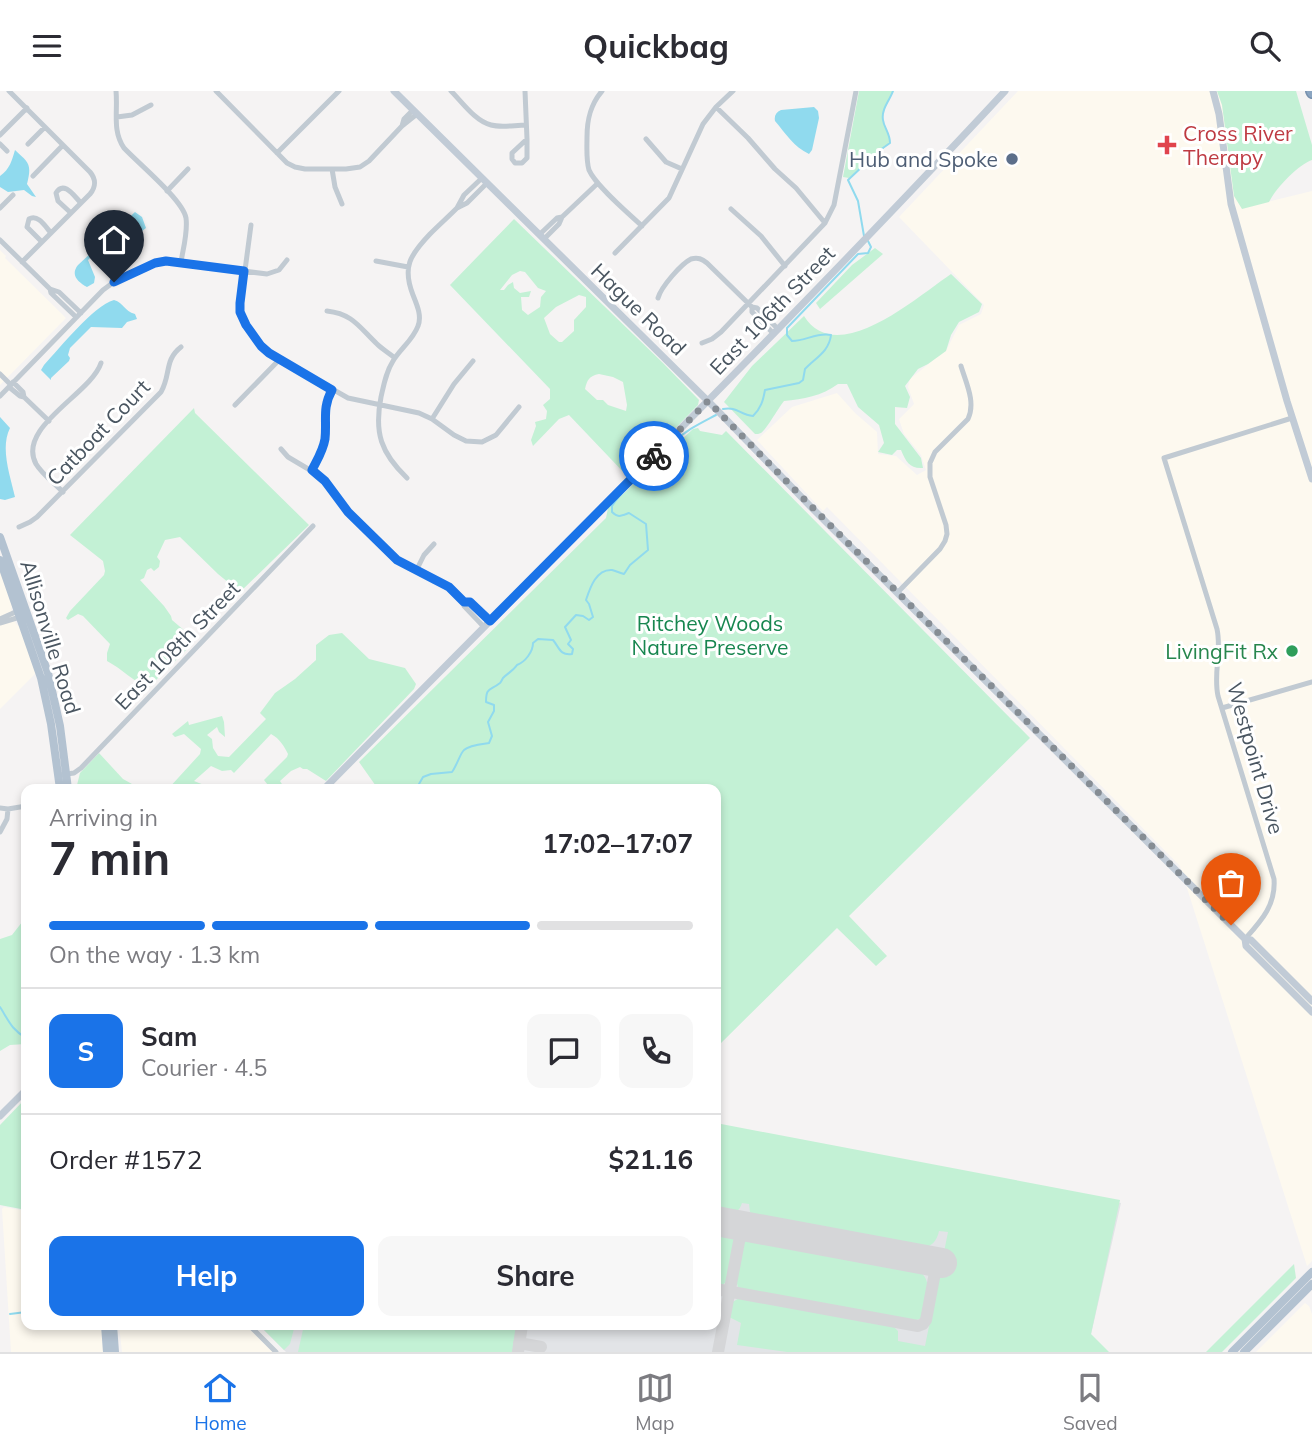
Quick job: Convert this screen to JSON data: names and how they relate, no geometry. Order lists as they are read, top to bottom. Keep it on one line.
{"streets":{"main road":["Allisonville Road"],"street":["Hague Road","East 106th Street","Catboat Court","East 108th Street","Westpoint Drive"]},"crossings":[["Hague Road","East 106th Street"],["Hague Road","Westpoint Drive"],["Allisonville Road","East 108th Street"]],"parks":["Ritchey Woods Nature Preserve"],"places":{"health":["Cross River Therapy"],"other":["Hub and Spoke","LivingFit Rx"]},"page":{"header":"Quickbag","heading":["7 min","Arriving in","17:02–17:07"],"panel":["Sam","Courier · 4.5","Order #1572","$21.16"],"bar":"On the way · 1.3 km","round":"S","buttons":["Help","Share"],"tabs":["Home","Map","Saved"]}}
